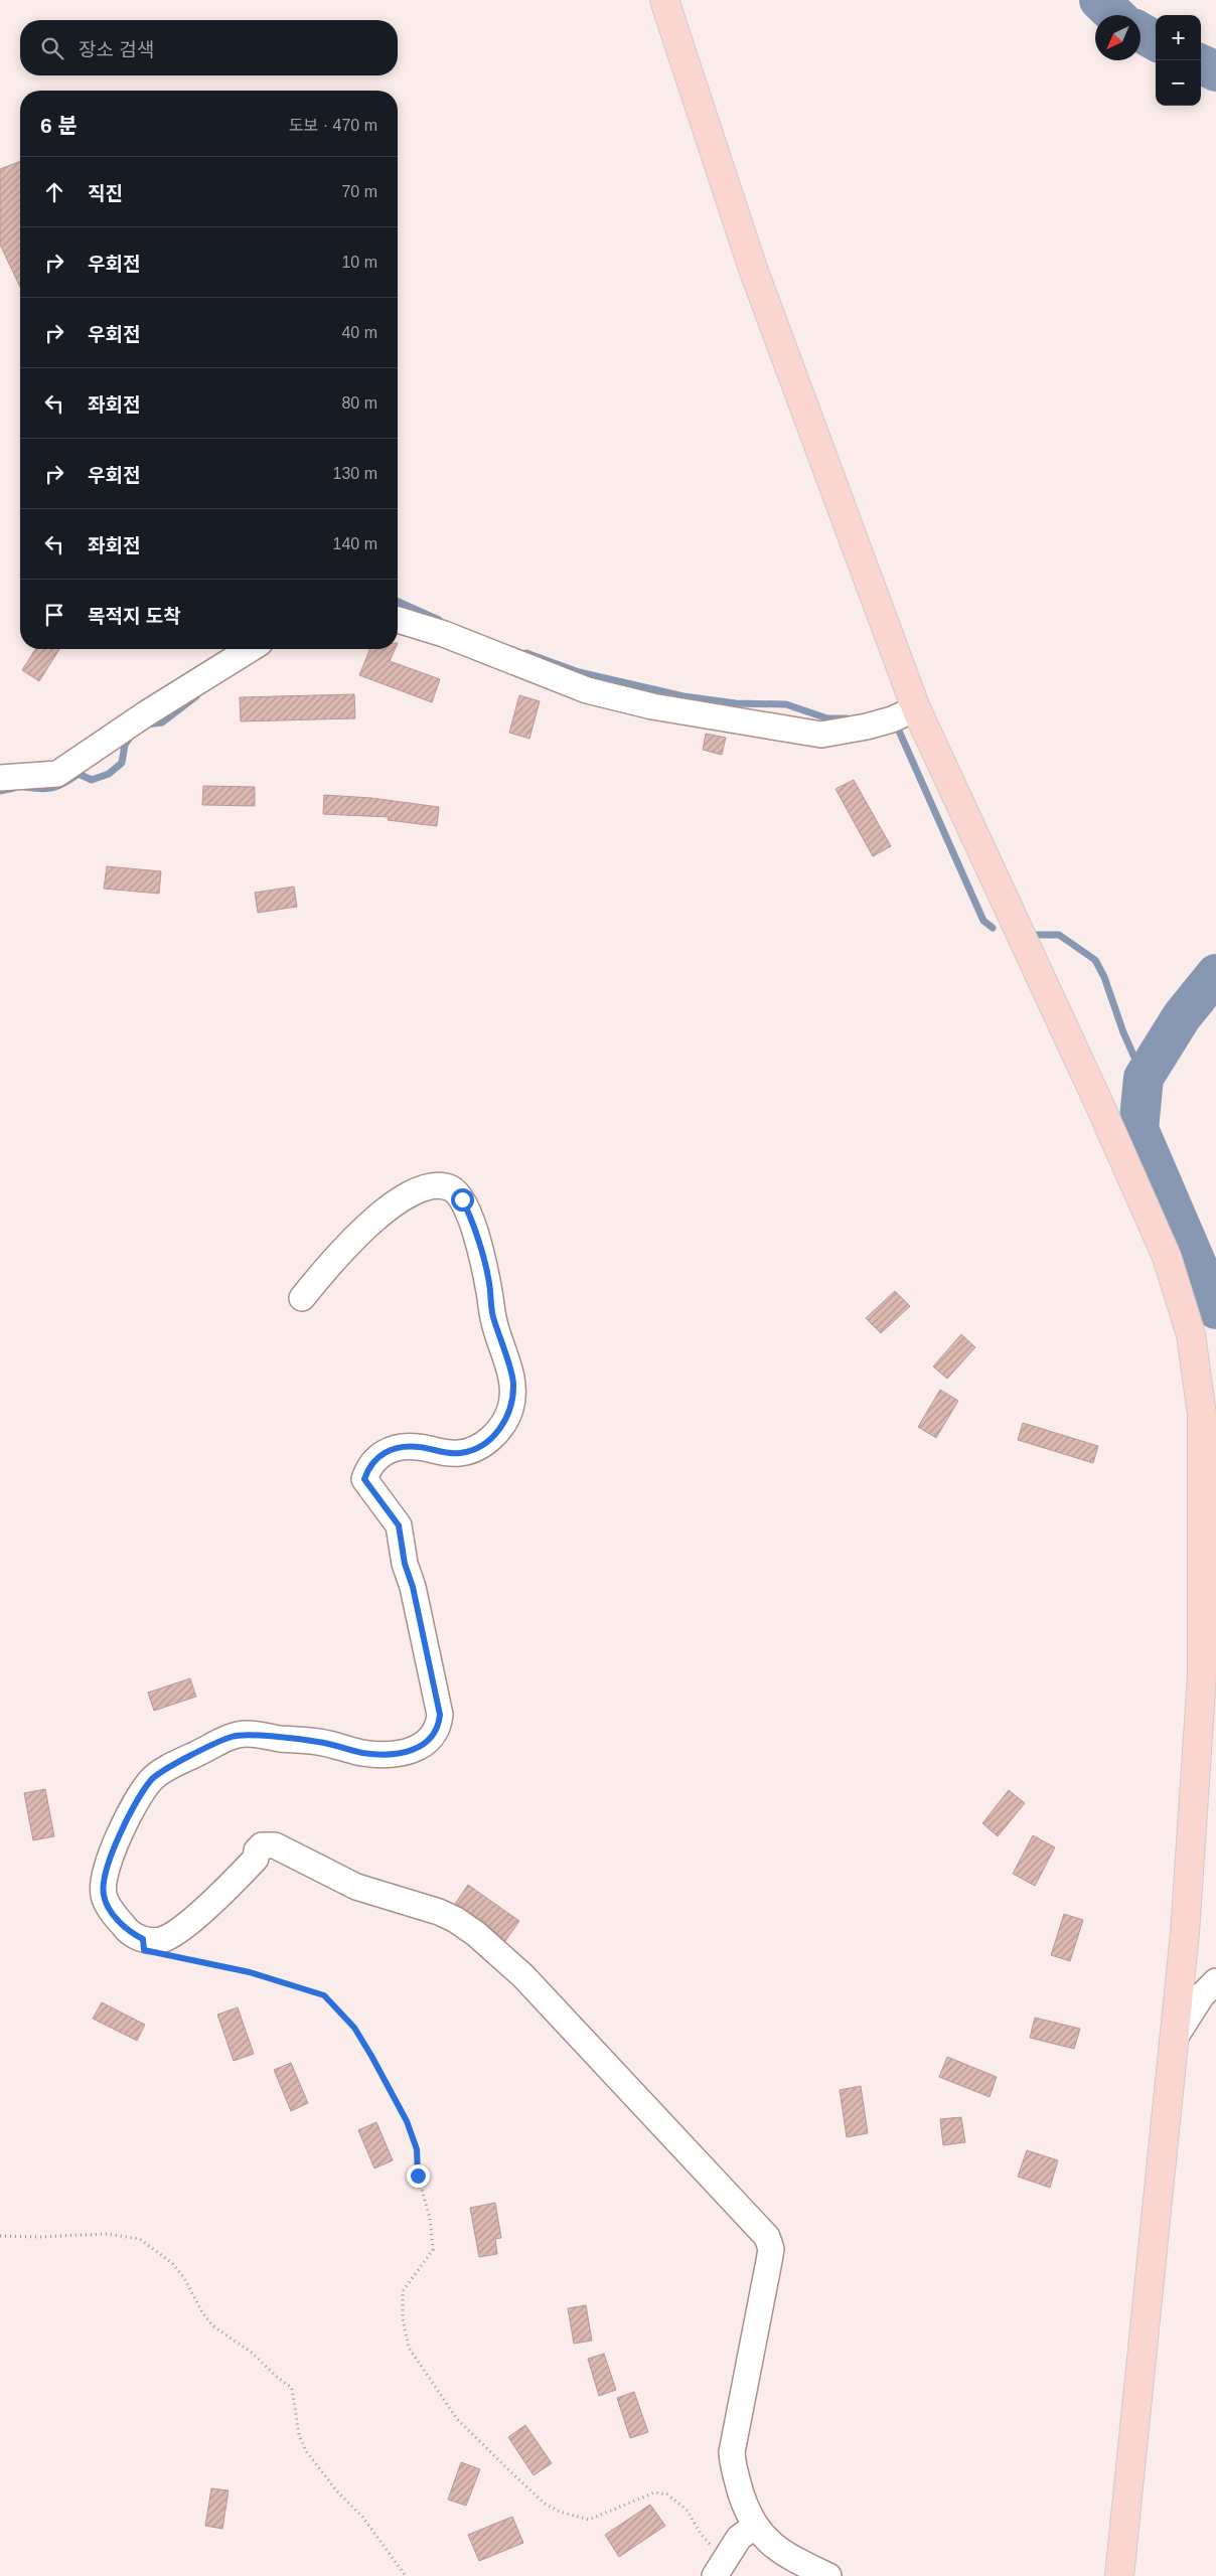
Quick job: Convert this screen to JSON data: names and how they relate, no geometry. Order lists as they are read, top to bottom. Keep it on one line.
{"north":"bottom left","page":{"map_buttons":["+","−"],"search":"장소 검색","heading":["6 분","도보 · 470 m"],"list":[["직진","70 m"],["우회전","10 m"],["우회전","40 m"],["좌회전","80 m"],["우회전","130 m"],["좌회전","140 m"],"목적지 도착"]}}
